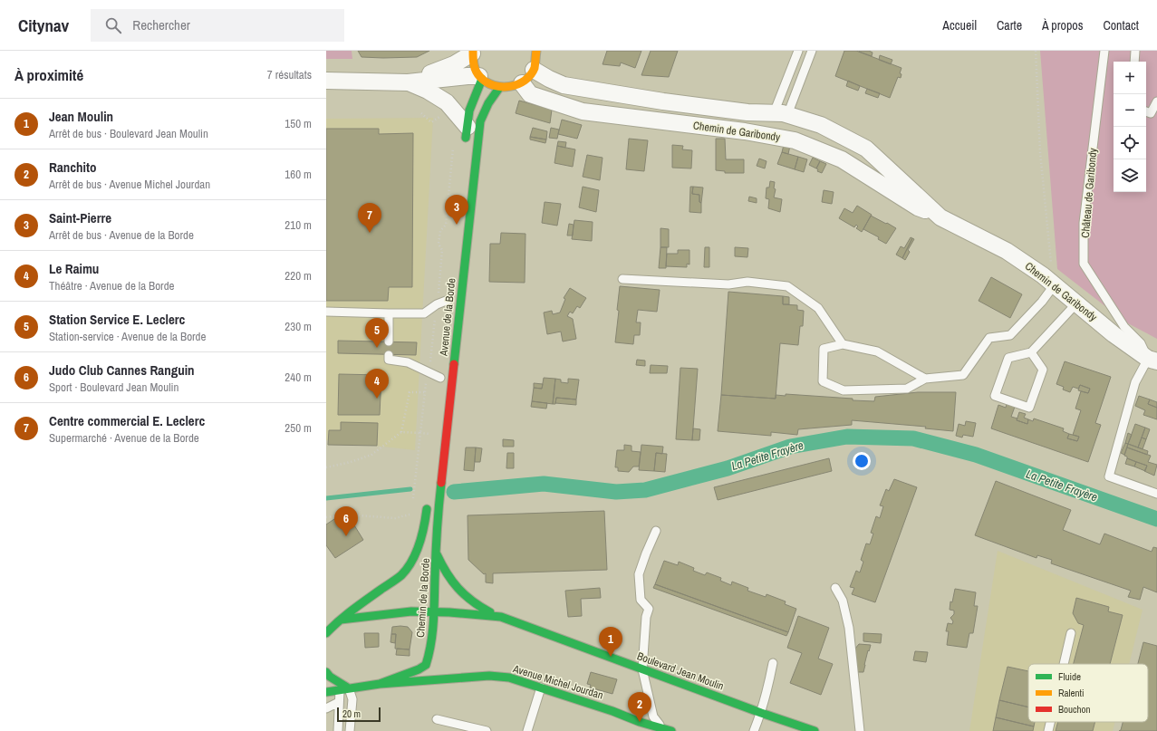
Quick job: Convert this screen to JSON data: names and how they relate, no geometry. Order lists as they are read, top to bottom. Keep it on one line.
{"streets":{"main road":["Avenue de la Borde","Chemin de la Borde","Boulevard Jean Moulin","Avenue Michel Jourdan"],"street":["Chemin de Garibondy"],"lane":["Château de Garibondy"]},"crossings":[["Chemin de Garibondy","Château de Garibondy"],["Avenue de la Borde","Chemin de la Borde"],["Chemin de la Borde","Boulevard Jean Moulin"],["Chemin de la Borde","Avenue Michel Jourdan"]],"water":["La Petite Frayère"],"legend":["Fluide","Ralenti","Bouchon"],"scale_bar":"20 m","page":{"header":"Citynav","search":"Rechercher","nav":["Accueil","Carte","À propos","Contact"],"heading":["À proximité","7 résultats"],"map_buttons":["+","−"],"list":[{"mark":"1","name":"Jean Moulin","note":"Arrêt de bus · Boulevard Jean Moulin","value":"150 m"},{"mark":"2","name":"Ranchito","note":"Arrêt de bus · Avenue Michel Jourdan","value":"160 m"},{"mark":"3","name":"Saint-Pierre","note":"Arrêt de bus · Avenue de la Borde","value":"210 m"},{"mark":"4","name":"Le Raimu","note":"Théâtre · Avenue de la Borde","value":"220 m"},{"mark":"5","name":"Station Service E. Leclerc","note":"Station-service · Avenue de la Borde","value":"230 m"},{"mark":"6","name":"Judo Club Cannes Ranguin","note":"Sport · Boulevard Jean Moulin","value":"240 m"},{"mark":"7","name":"Centre commercial E. Leclerc","note":"Supermarché · Avenue de la Borde","value":"250 m"}],"pins":["3","7","5","4","6","1","2"],"scale":"20 m"}}
